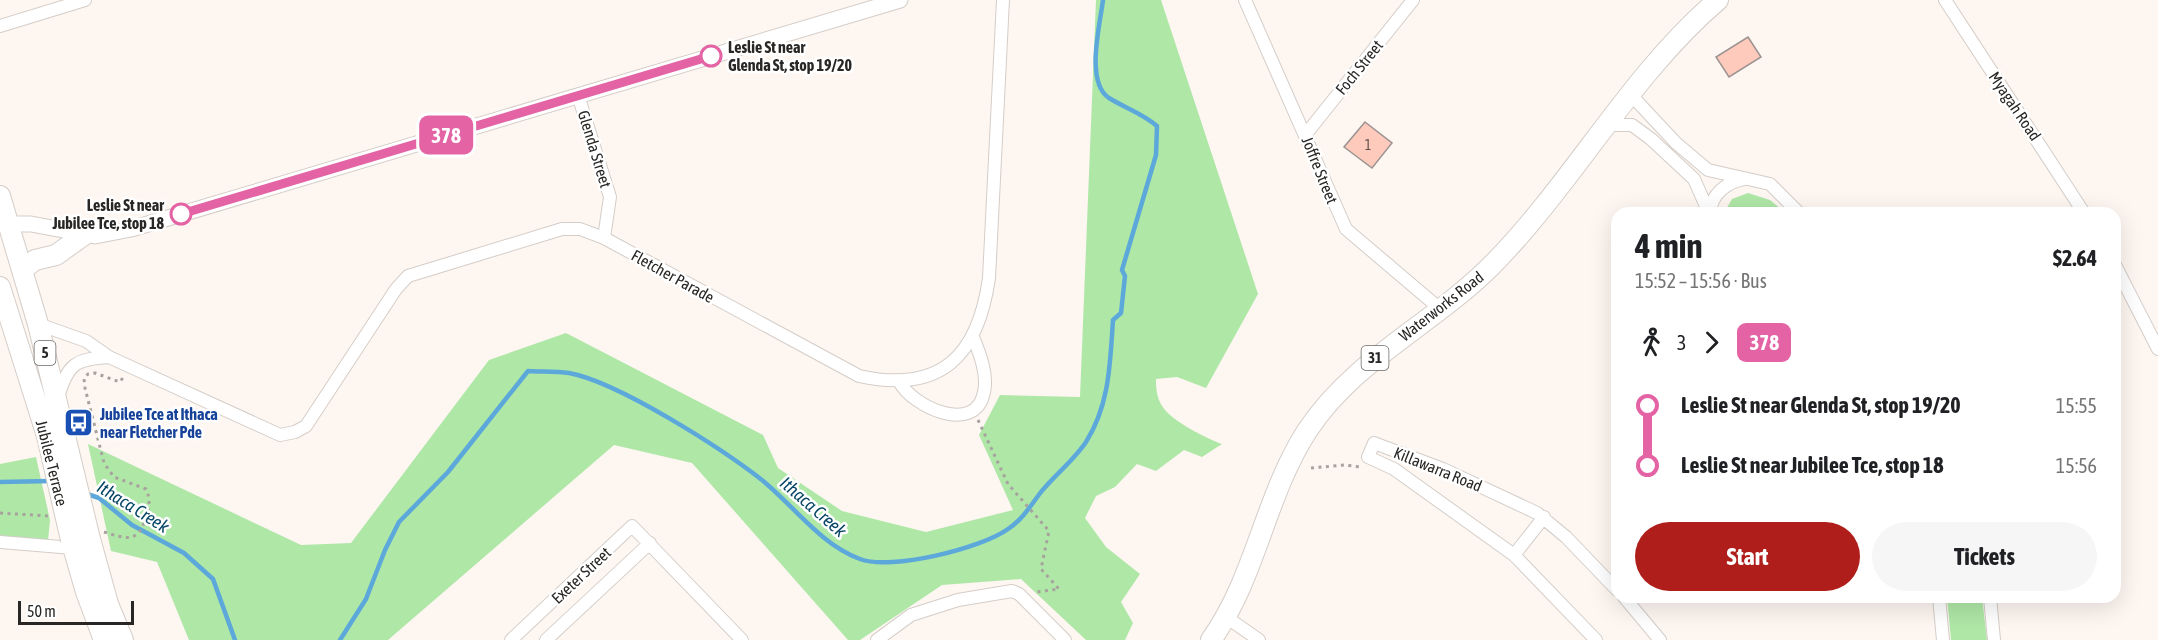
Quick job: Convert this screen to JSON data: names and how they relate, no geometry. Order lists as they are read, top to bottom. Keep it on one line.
{"streets":{"main road":["Waterworks Road","5","31","Jubilee Terrace"],"street":["Foch Street","Myagah Road","Glenda Street","Joffre Street","Fletcher Parade","Killawarra Road","Exeter Street"]},"crossings":[["Foch Street","Joffre Street"],["Glenda Street","Fletcher Parade"],["Joffre Street","Waterworks Road"],["Fletcher Parade","Jubilee Terrace"]],"water":["Ithaca Creek"],"places":{"other":["Leslie St near Glenda St, stop 19/20","Leslie St near Jubilee Tce, stop 18"],"bus stop":["Jubilee Tce at Ithaca near Fletcher Pde"]},"lines":["bus line 378"],"house_numbers":["1"],"scale_bar":"50 m","page":{"on_map":"378","heading":["4 min","15:52 – 15:56 · Bus","$2.64"],"legs":["3","378"],"list":[{"name":"Leslie St near Glenda St, stop 19/20","value":"15:55"},{"name":"Leslie St near Jubilee Tce, stop 18","value":"15:56"}],"buttons":["Start","Tickets"],"scale":"50 m"}}
